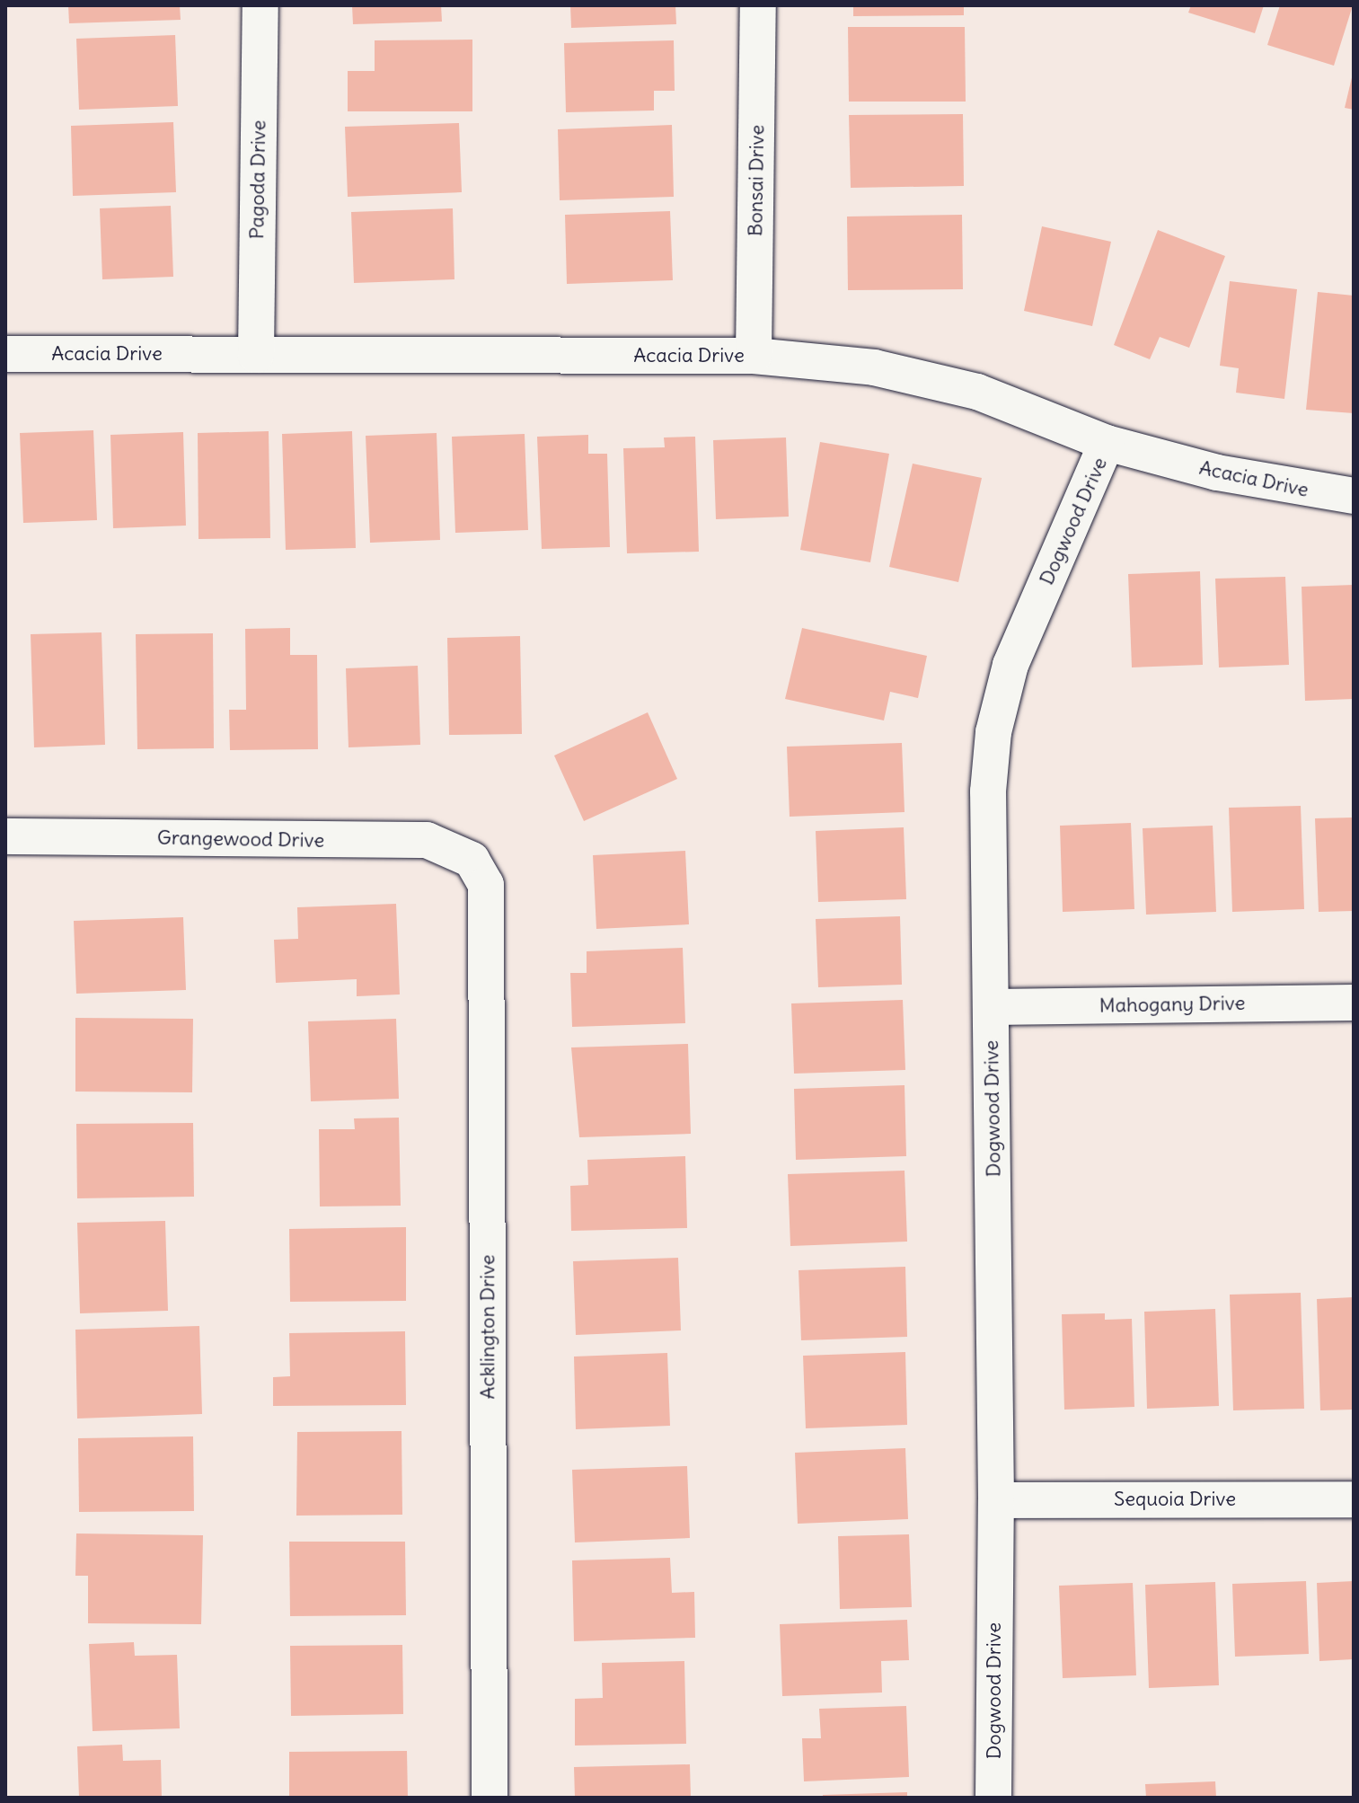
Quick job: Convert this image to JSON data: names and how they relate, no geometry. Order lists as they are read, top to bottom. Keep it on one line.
{"streets":{"street":["Pagoda Drive","Bonsai Drive","Acacia Drive","Dogwood Drive","Grangewood Drive","Mahogany Drive","Acklington Drive","Sequoia Drive"]},"crossings":[["Pagoda Drive","Acacia Drive"],["Bonsai Drive","Acacia Drive"],["Acacia Drive","Dogwood Drive"],["Dogwood Drive","Mahogany Drive"],["Dogwood Drive","Sequoia Drive"],["Grangewood Drive","Acklington Drive"]]}
